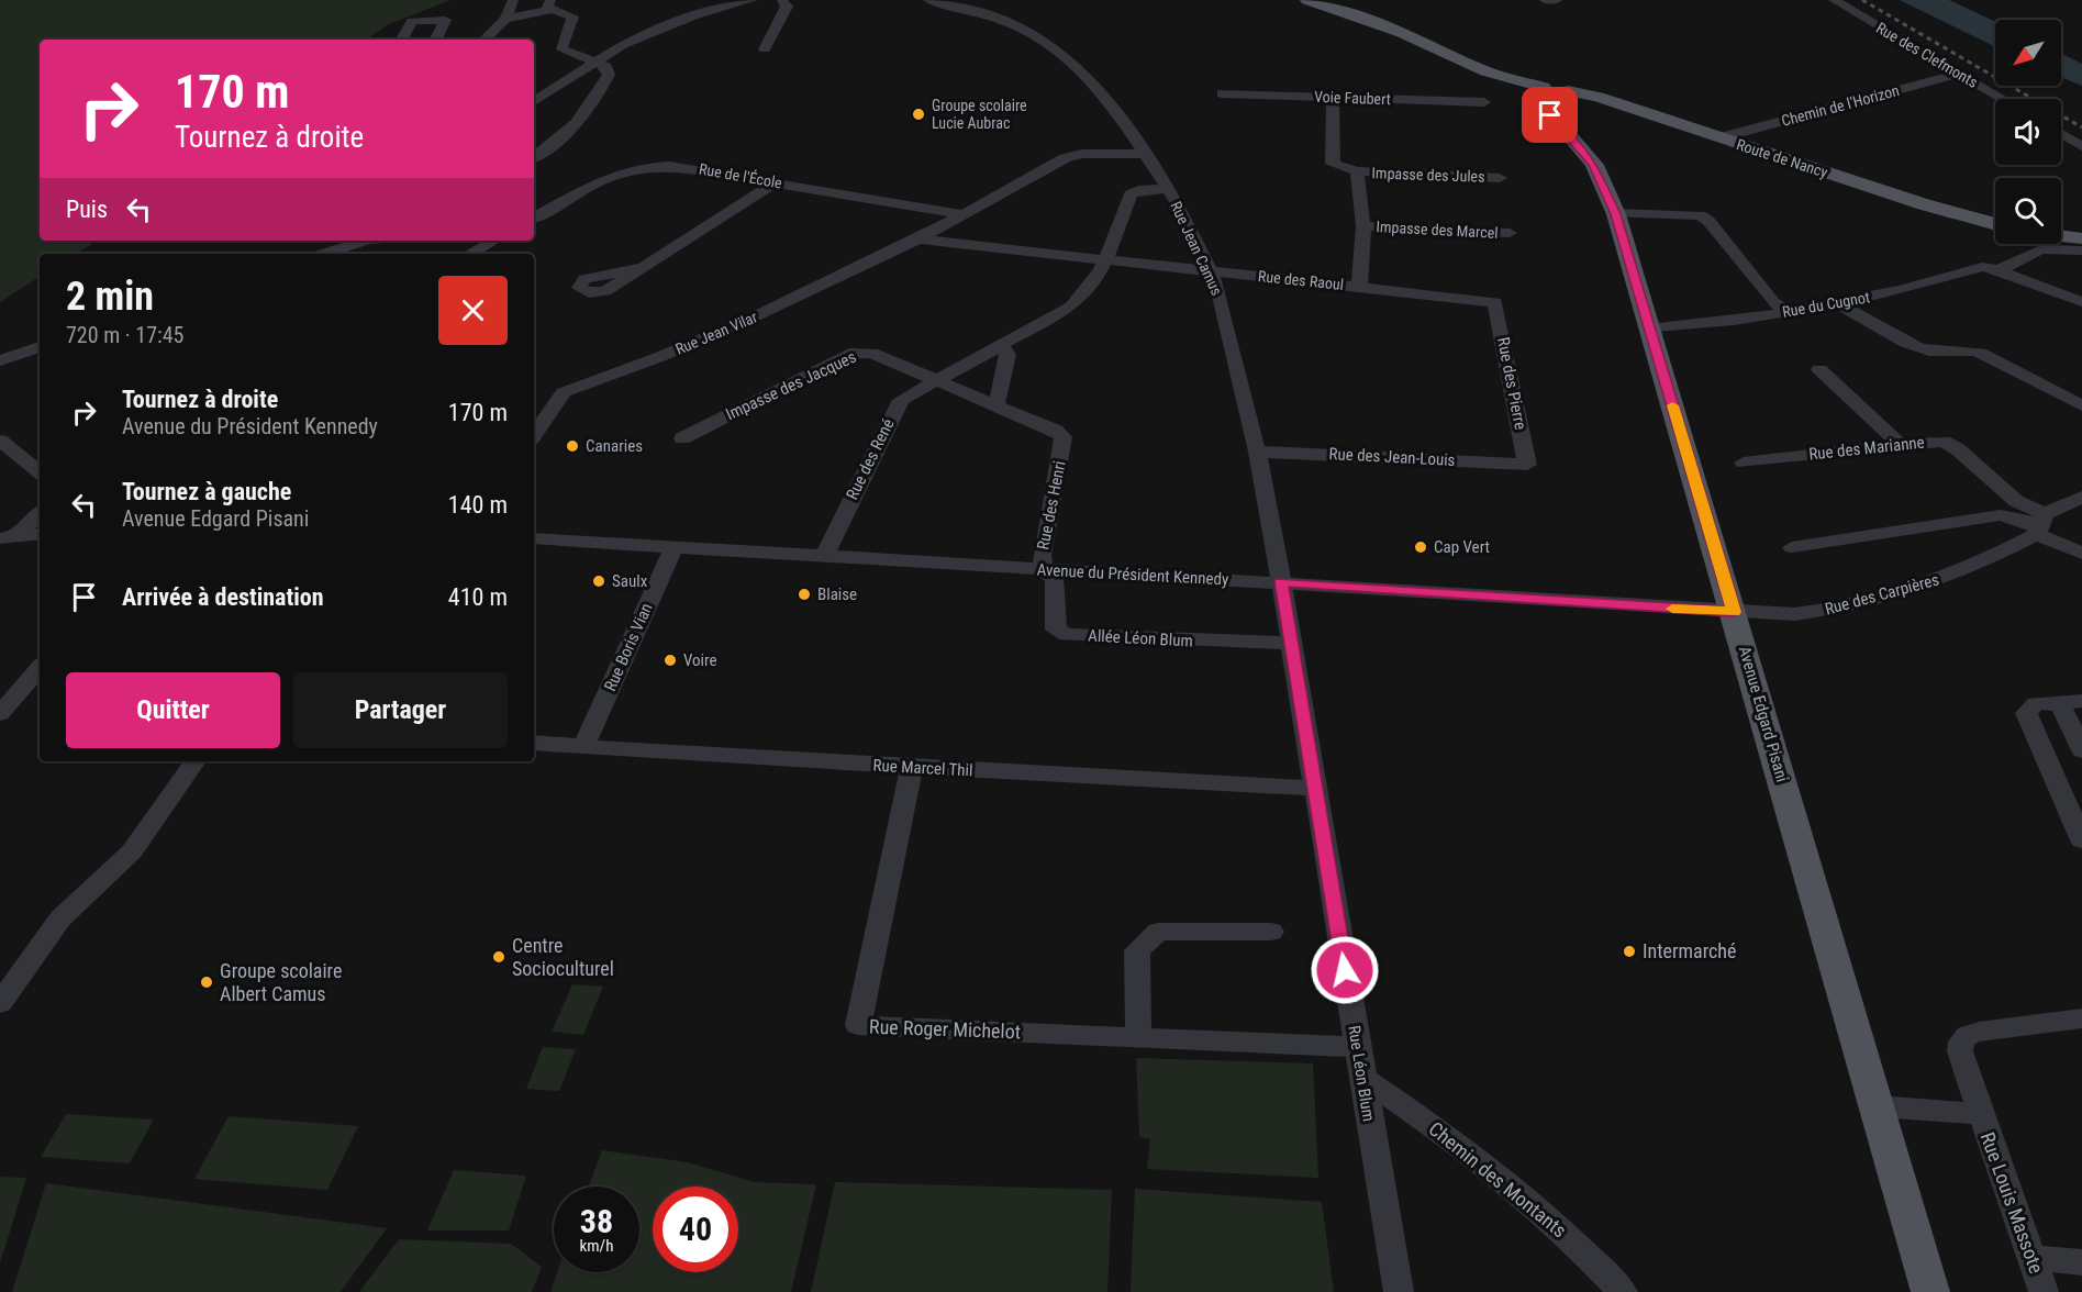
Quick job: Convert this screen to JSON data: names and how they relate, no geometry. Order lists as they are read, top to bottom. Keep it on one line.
{"streets":{"main road":["Route de Nancy","Avenue Edgard Pisani"],"street":["Rue des Clefmonts","Voie Faubert","Chemin de l'Horizon","Impasse des Jules","Rue de l'École","Impasse des Marcel","Rue Jean Camus","Rue des Raoul","Rue du Cugnot","Rue Jean Vilar","Rue des Pierre","Impasse des Jacques","Rue des Marianne","Rue des Jean-Louis","Rue des René","Rue des Henri","Avenue du Président Kennedy","Rue des Carpières","Allée Léon Blum","Rue Boris Vian","Rue Marcel Thil","Rue Roger Michelot","Rue Léon Blum","Chemin des Montants","Rue Louis Massote"]},"crossings":[["Rue des Clefmonts","Chemin de l'Horizon"],["Chemin de l'Horizon","Route de Nancy"],["Route de Nancy","Avenue Edgard Pisani"],["Rue de l'École","Rue Jean Vilar"],["Rue Jean Camus","Rue des Raoul"],["Rue Jean Camus","Rue Jean Vilar"],["Rue Jean Camus","Rue des Jean-Louis"],["Rue Jean Camus","Rue des René"],["Rue Jean Camus","Avenue du Président Kennedy"],["Rue Jean Camus","Rue Léon Blum"],["Rue des Raoul","Rue des Pierre"],["Rue des Raoul","Rue des René"],["Rue du Cugnot","Avenue Edgard Pisani"],["Rue des Pierre","Rue des Jean-Louis"],["Impasse des Jacques","Rue des René"],["Impasse des Jacques","Rue des Henri"],["Rue des Marianne","Rue des Carpières"],["Rue des René","Avenue du Président Kennedy"],["Rue des Henri","Avenue du Président Kennedy"],["Rue des Henri","Allée Léon Blum"],["Avenue du Président Kennedy","Rue des Carpières"],["Avenue du Président Kennedy","Allée Léon Blum"],["Avenue du Président Kennedy","Rue Boris Vian"],["Avenue du Président Kennedy","Avenue Edgard Pisani"],["Avenue du Président Kennedy","Rue Léon Blum"],["Rue des Carpières","Avenue Edgard Pisani"],["Allée Léon Blum","Rue Léon Blum"],["Rue Boris Vian","Rue Marcel Thil"],["Rue Marcel Thil","Rue Roger Michelot"],["Rue Marcel Thil","Rue Léon Blum"],["Rue Roger Michelot","Rue Léon Blum"],["Rue Léon Blum","Chemin des Montants"]],"places":["Groupe scolaire Lucie Aubrac","Canaries","Cap Vert","Saulx","Blaise","Voire","Intermarché","Centre Socioculturel","Groupe scolaire Albert Camus"],"north":"bottom left","page":{"turn":["170 m","Tournez à droite"],"then":"Puis","heading":["2 min","720 m · 17:45"],"list":[{"name":"Tournez à droite","note":"Avenue du Président Kennedy","value":"170 m"},{"name":"Tournez à gauche","note":"Avenue Edgard Pisani","value":"140 m"},{"name":"Arrivée à destination","value":"410 m"}],"buttons":["Quitter","Partager"],"speed":"38 km/h","limit":"40"}}
